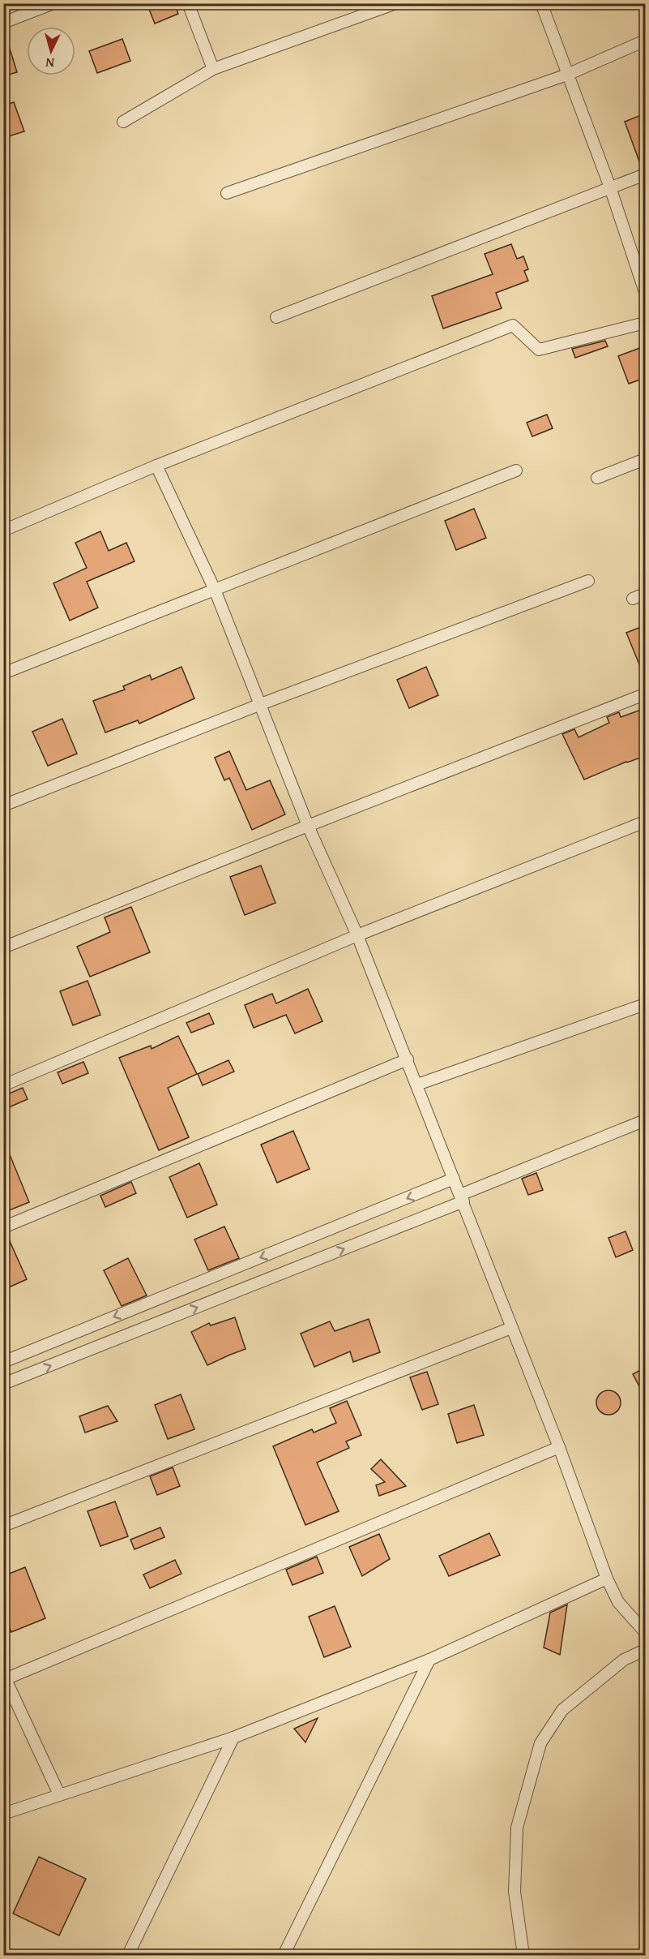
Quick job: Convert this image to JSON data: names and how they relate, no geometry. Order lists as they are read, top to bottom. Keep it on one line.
{"north":"bottom"}
